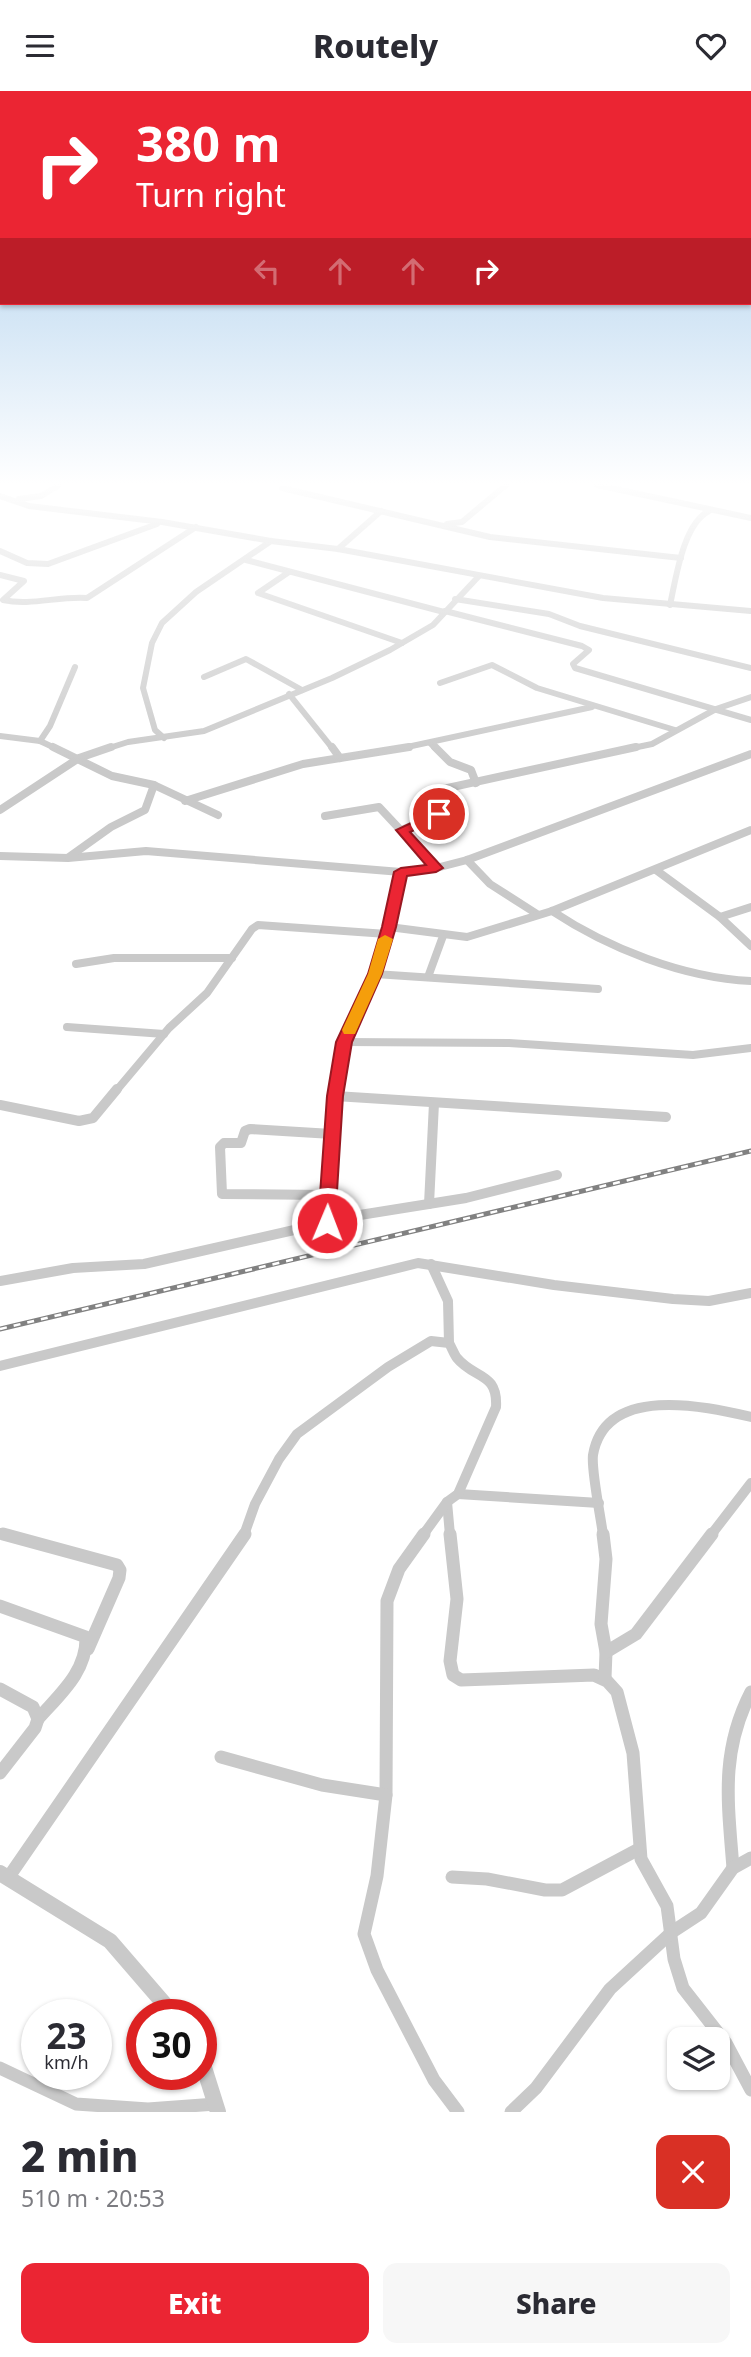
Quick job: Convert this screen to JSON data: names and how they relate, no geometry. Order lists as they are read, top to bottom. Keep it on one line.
{"page":{"header":"Routely","turn":["380 m","Turn right"],"speed":"23 km/h","limit":"30","heading":["2 min","510 m · 20:53"],"buttons":["Exit","Share"]}}
